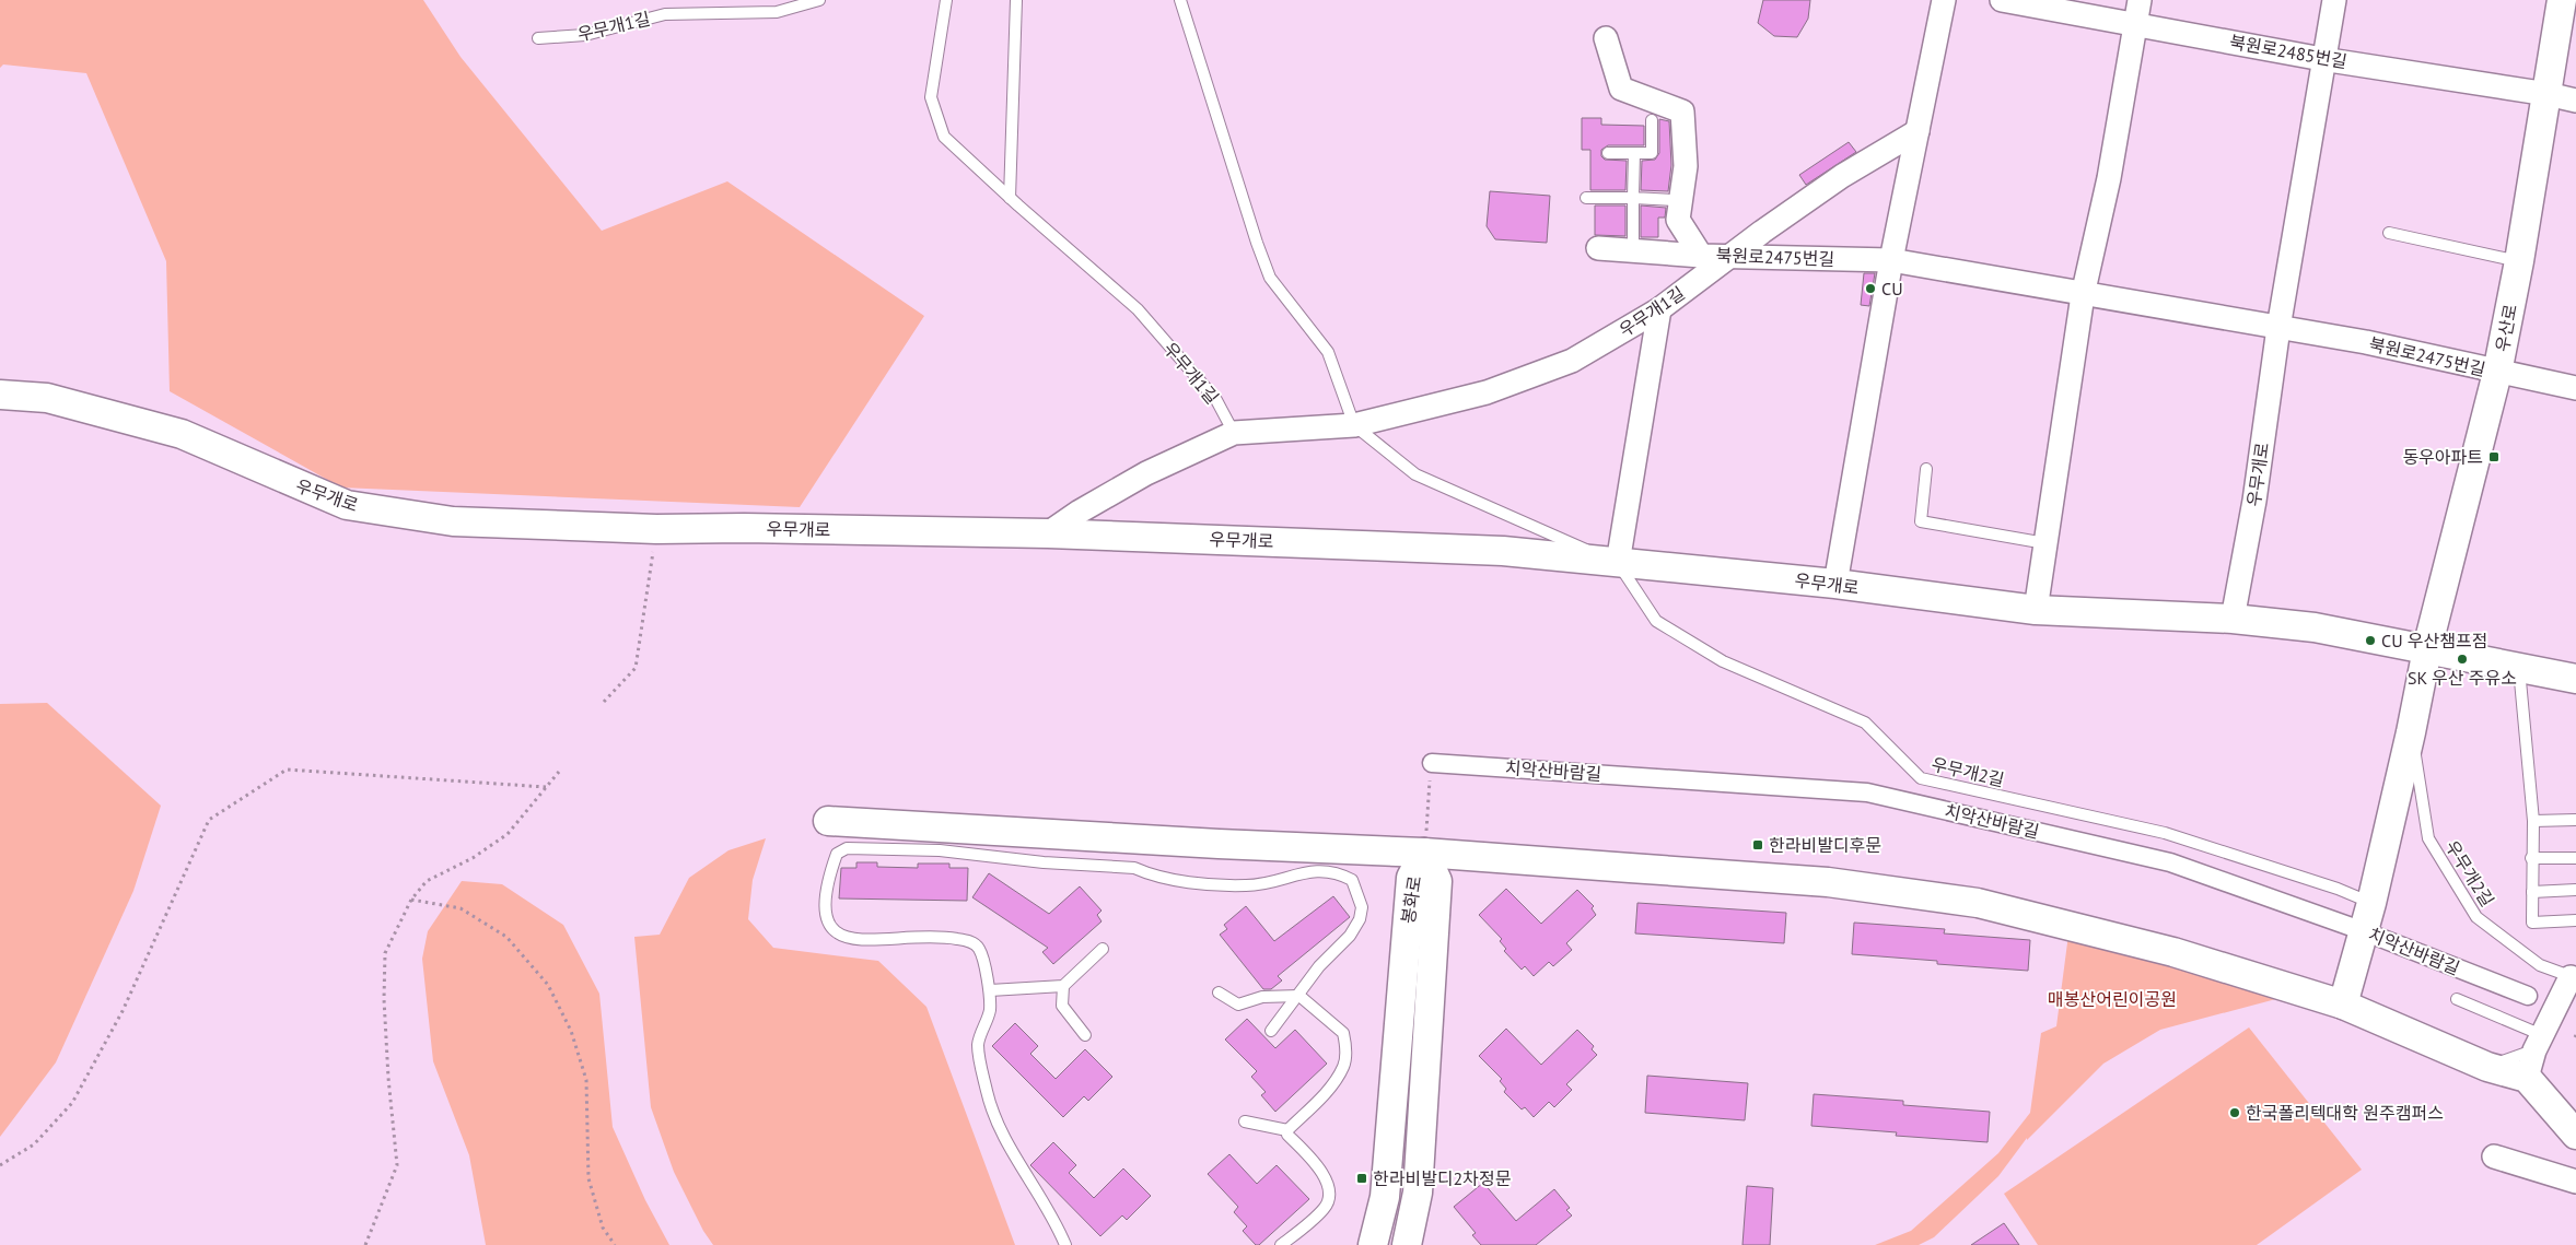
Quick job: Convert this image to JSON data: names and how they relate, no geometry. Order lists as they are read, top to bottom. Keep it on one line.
{"streets":{"street":["우무개1길","북원로2485번길","북원로2475번길","우산로","우무개로","치악산바람길","봉화로"],"lane":["우무개2길"]},"crossings":[["우무개1길","북원로2475번길"],["북원로2485번길","우산로"],["북원로2475번길","우산로"],["북원로2475번길","우무개로"],["우산로","우무개로"],["우무개로","우무개2길"]],"parks":["매봉산어린이공원"],"places":{"other":["CU","CU 우산챔프점","SK 우산 주유소","한국폴리텍대학 원주캠퍼스"],"transit":["동우아파트","한라비발디후문","한라비발디2차정문"]}}
